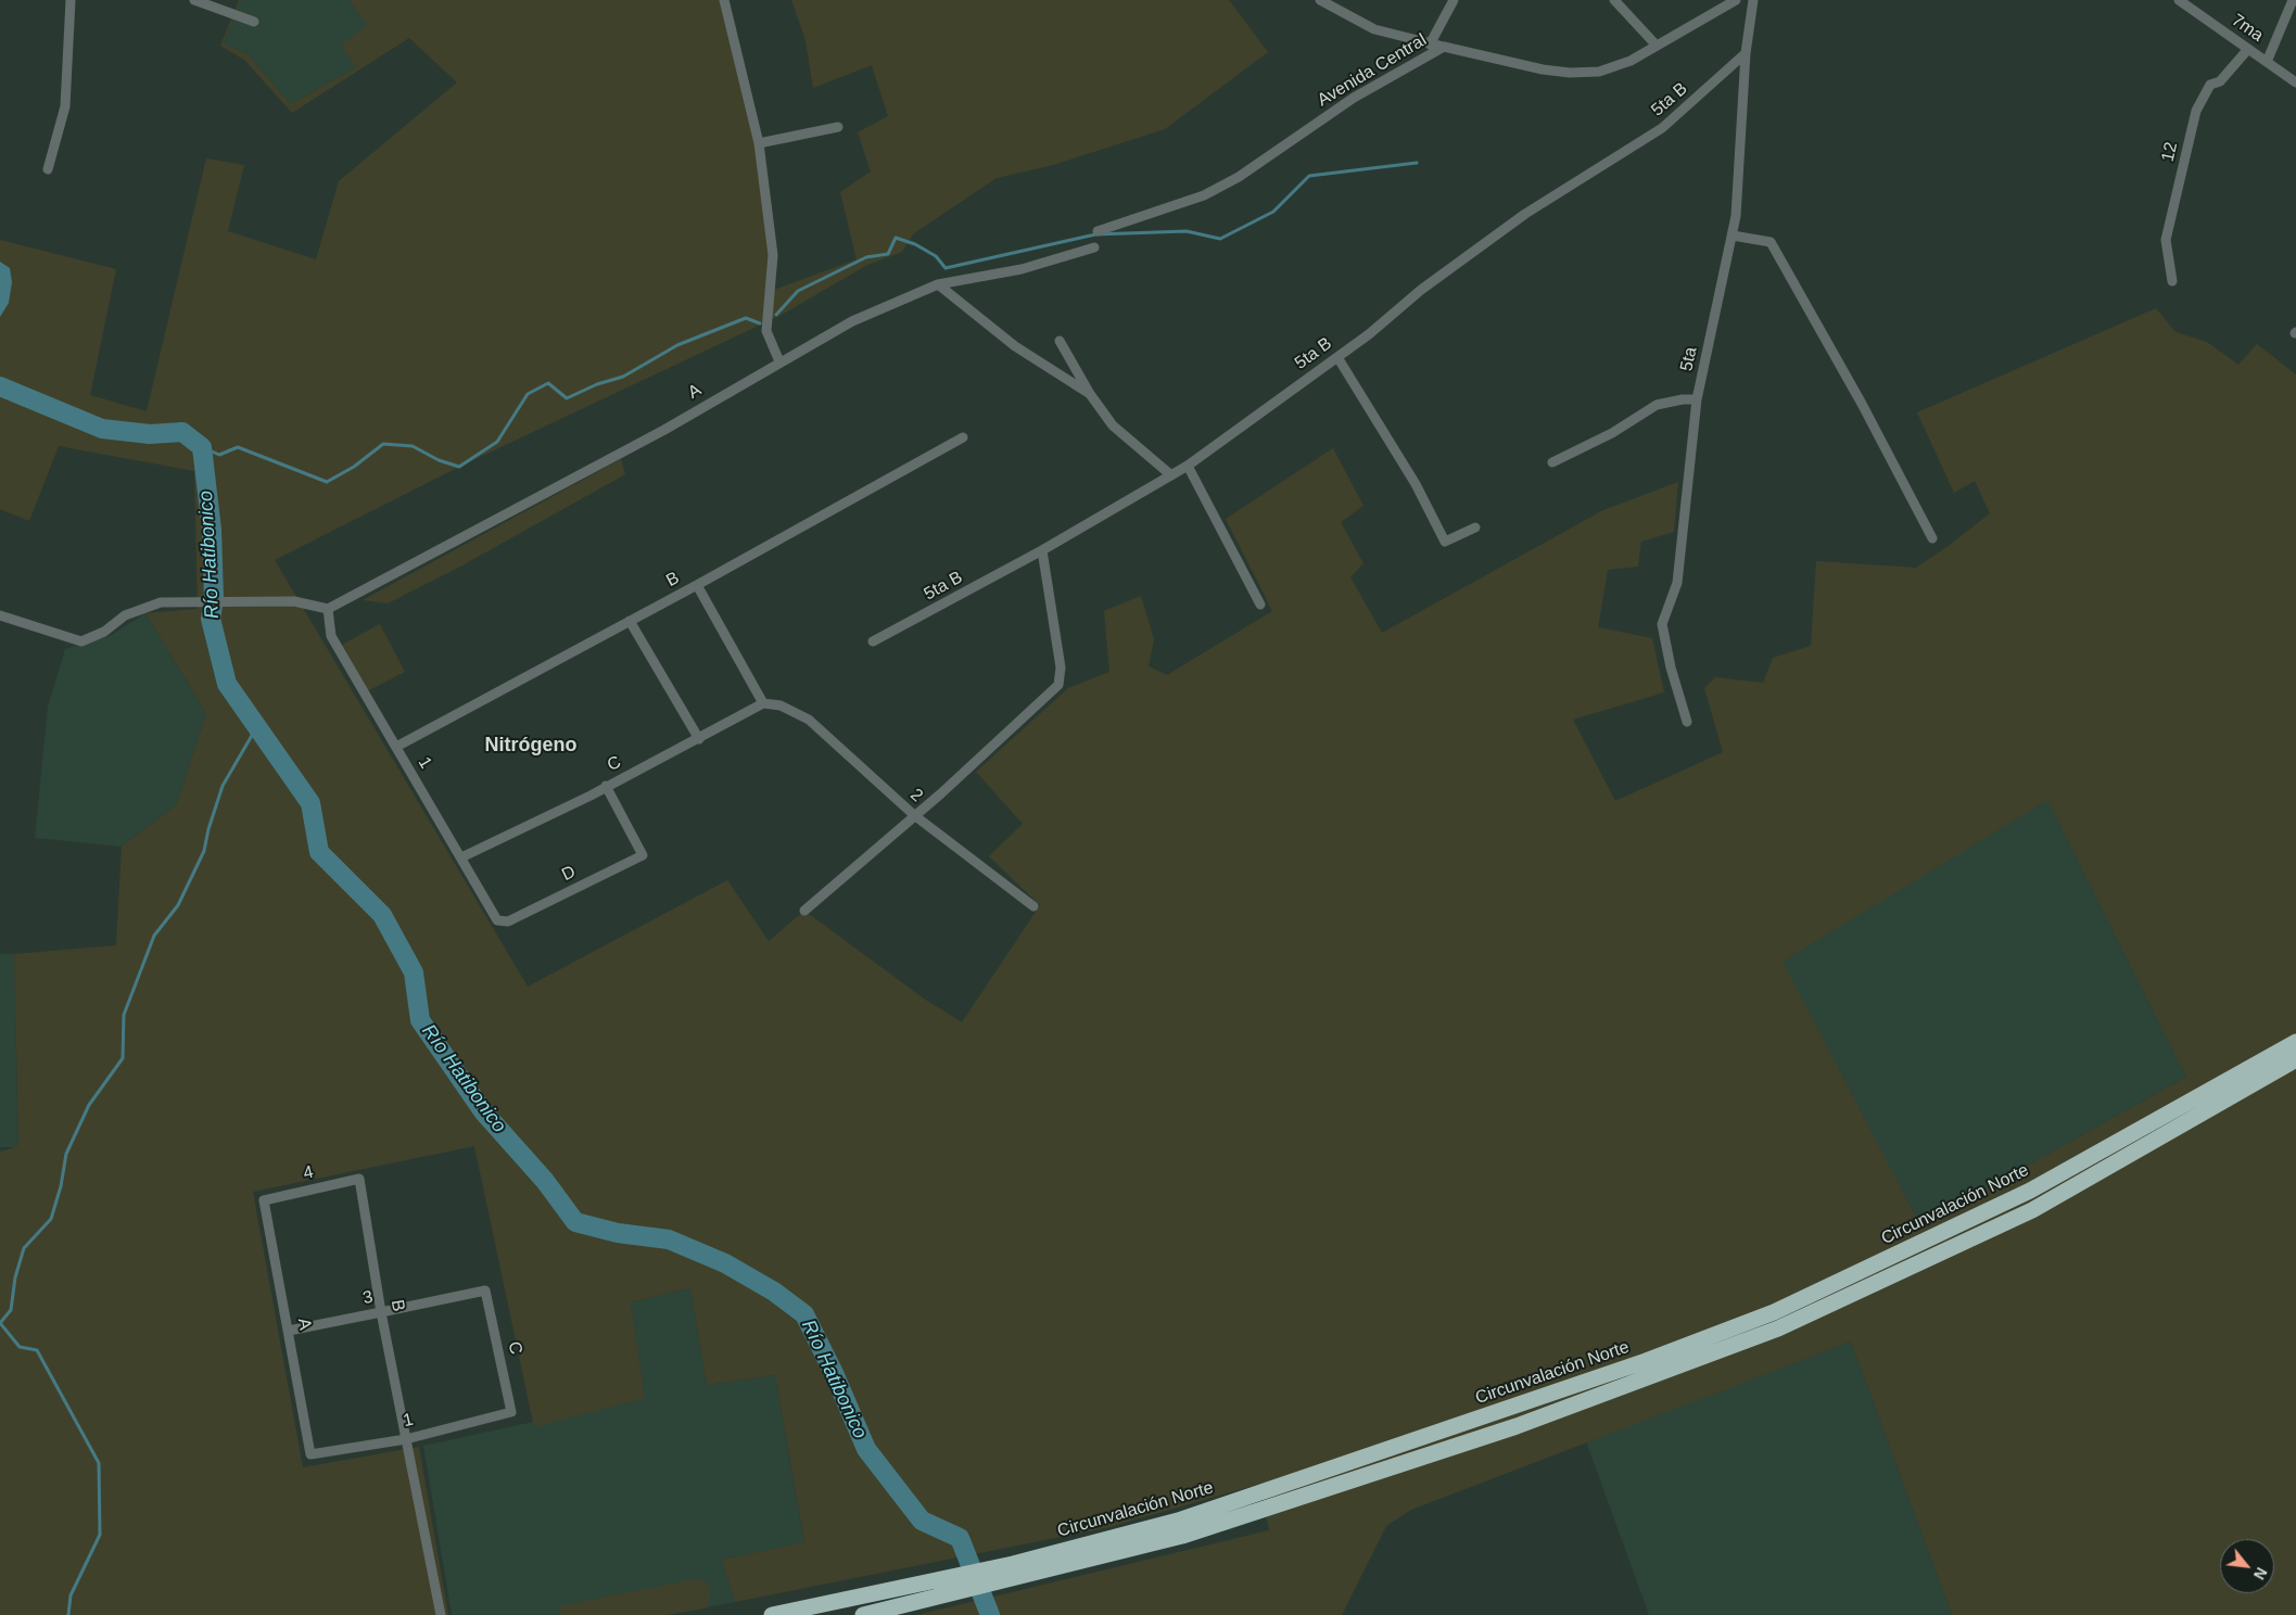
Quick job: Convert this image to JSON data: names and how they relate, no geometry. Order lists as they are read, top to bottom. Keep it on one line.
{"streets":{"highway":["Circunvalación Norte"],"street":["7ma","Avenida Central","5ta B","12","5ta","A","B","1","C","2","D","4","3"]},"crossings":[["7ma","12"],["5ta B","5ta"],["A","1"],["A","4"],["A","3"],["B","1"],["B","4"],["B","3"],["1","C"],["1","D"],["C","2"],["C","D"],["C","3"]],"districts":["Nitrógeno"],"water":["Río Hatibonico"],"north":"bottom right"}
